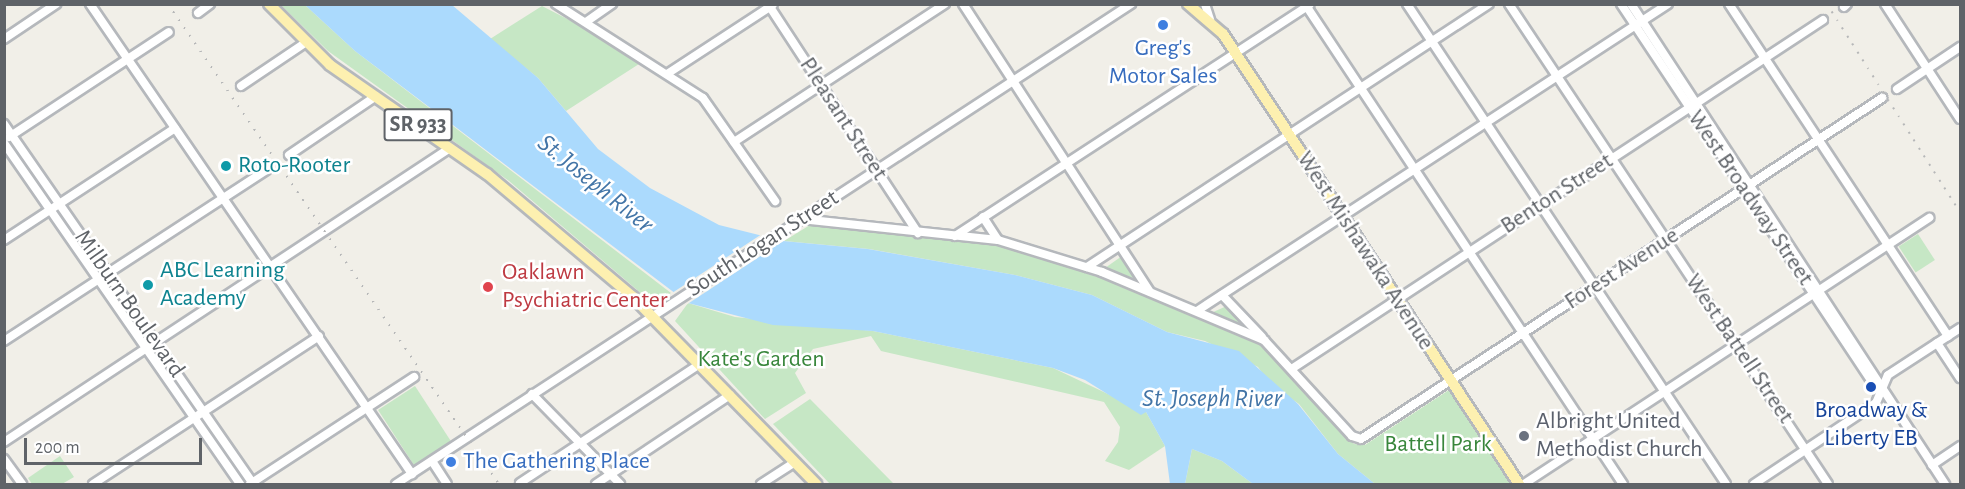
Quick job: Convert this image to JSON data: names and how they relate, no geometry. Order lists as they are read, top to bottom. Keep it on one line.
{"streets":{"main road":["SR 933","West Mishawaka Avenue"],"street":["Pleasant Street","Benton Street","West Broadway Street","South Logan Street","Forest Avenue","Milburn Boulevard","West Battell Street"]},"crossings":[["Pleasant Street","South Logan Street"],["SR 933","South Logan Street"],["Benton Street","West Broadway Street"],["Benton Street","West Mishawaka Avenue"],["Benton Street","Forest Avenue"],["Benton Street","West Battell Street"],["West Broadway Street","Forest Avenue"],["West Mishawaka Avenue","Forest Avenue"],["Forest Avenue","West Battell Street"]],"water":["St. Joseph River"],"parks":["Kate's Garden","Battell Park"],"places":["Greg's Motor Sales","Roto-Rooter","ABC Learning Academy","Oaklawn Psychiatric Center","Broadway & Liberty EB","Albright United Methodist Church","The Gathering Place"],"scale_bar":"200 m"}
